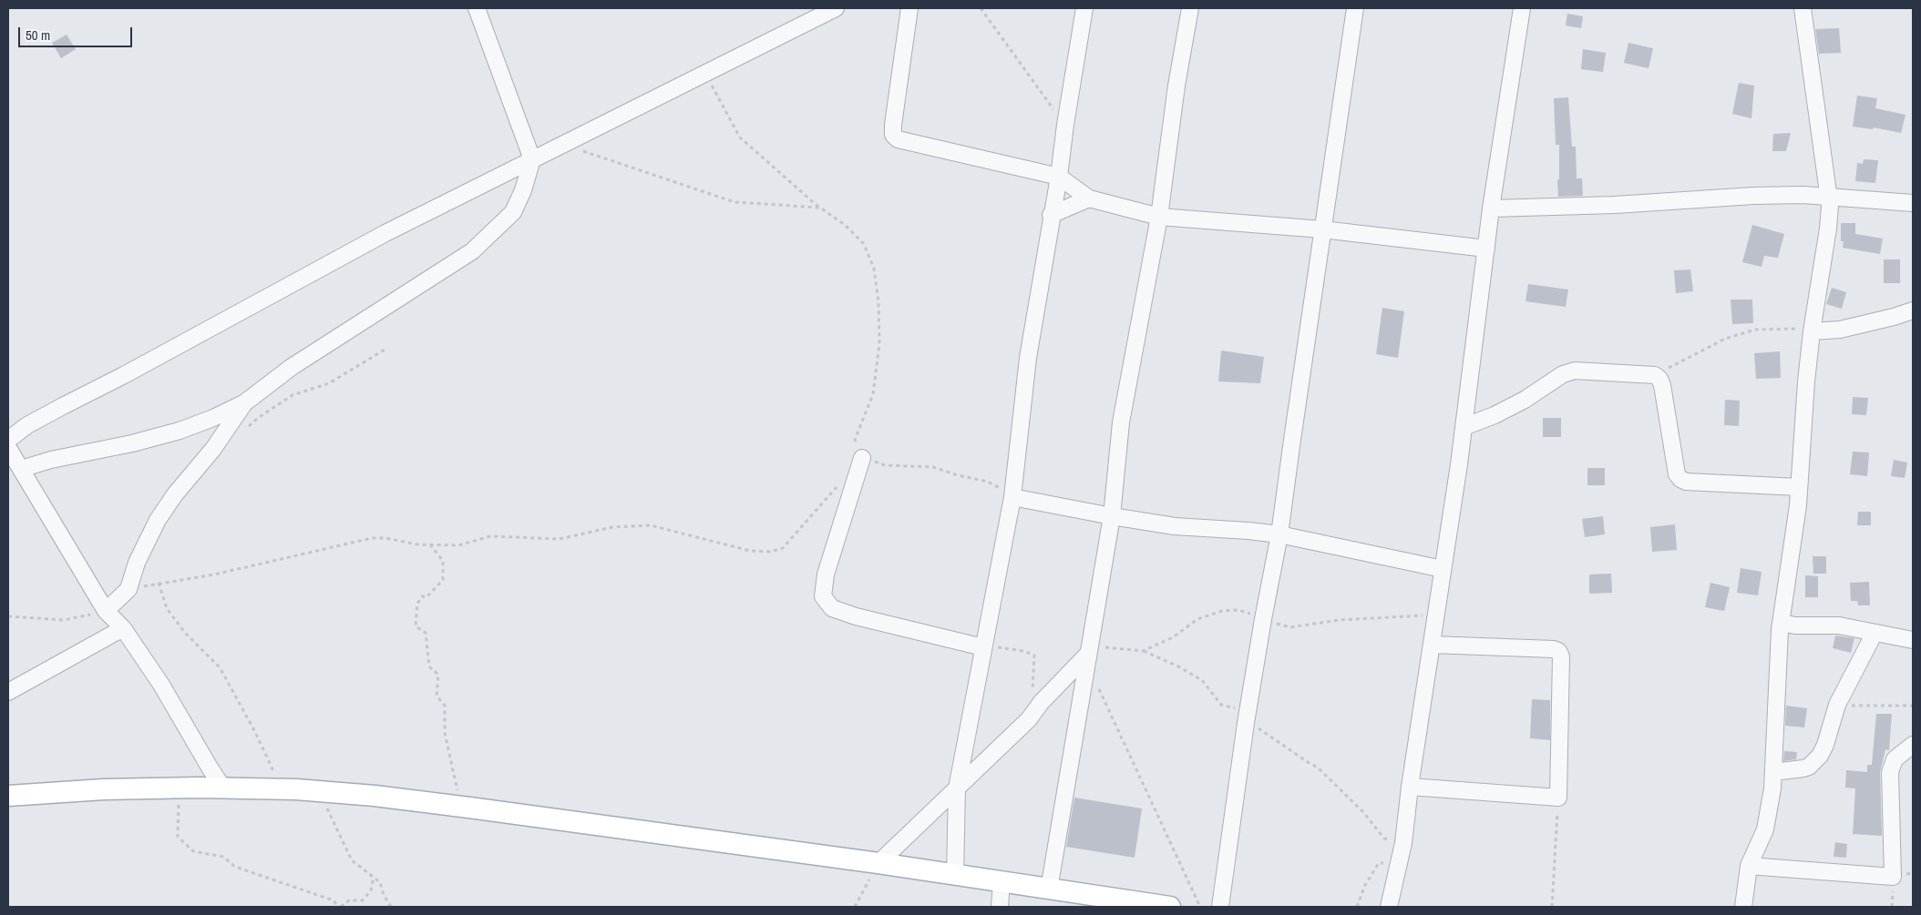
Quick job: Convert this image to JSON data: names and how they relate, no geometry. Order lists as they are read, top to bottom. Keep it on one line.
{"scale_bar":"50 m"}
